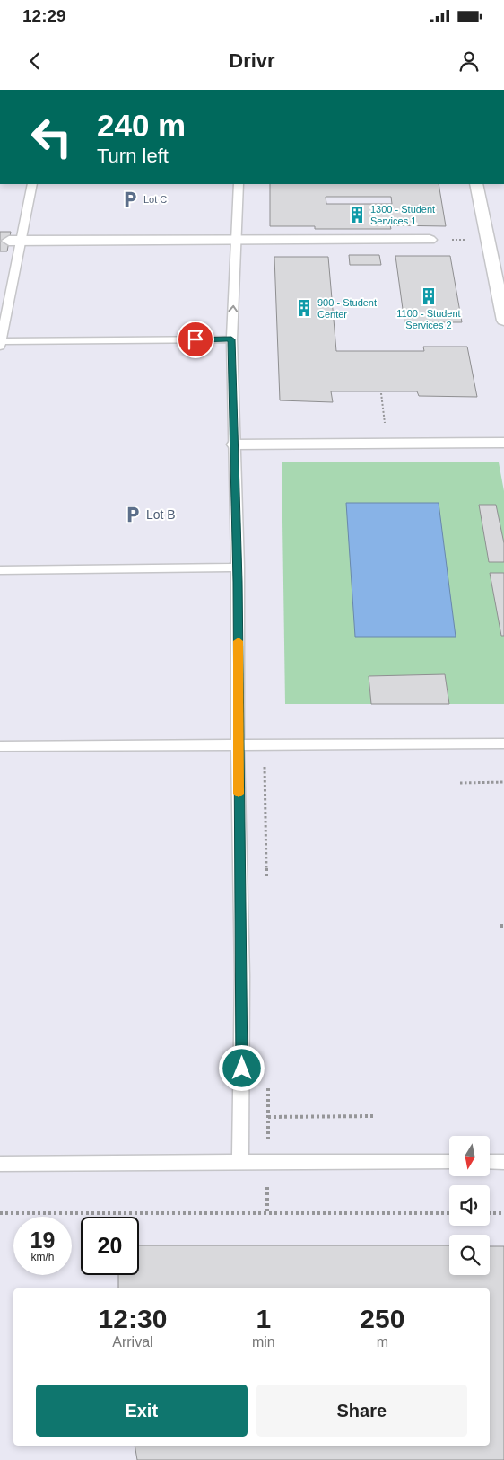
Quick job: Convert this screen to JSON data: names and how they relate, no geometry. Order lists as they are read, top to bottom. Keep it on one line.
{"places":{"parking":["Lot C","Lot B"],"building":["1300 - Student Services 1","1100 - Student Services 2","900 - Student Center"]},"north":"bottom","page":{"status":"12:29","header":"Drivr","turn":["240 m","Turn left"],"speed":"19 km/h","limit":"20","eta":["12:30","Arrival","1","min","250","m"],"buttons":["Exit","Share"]}}
